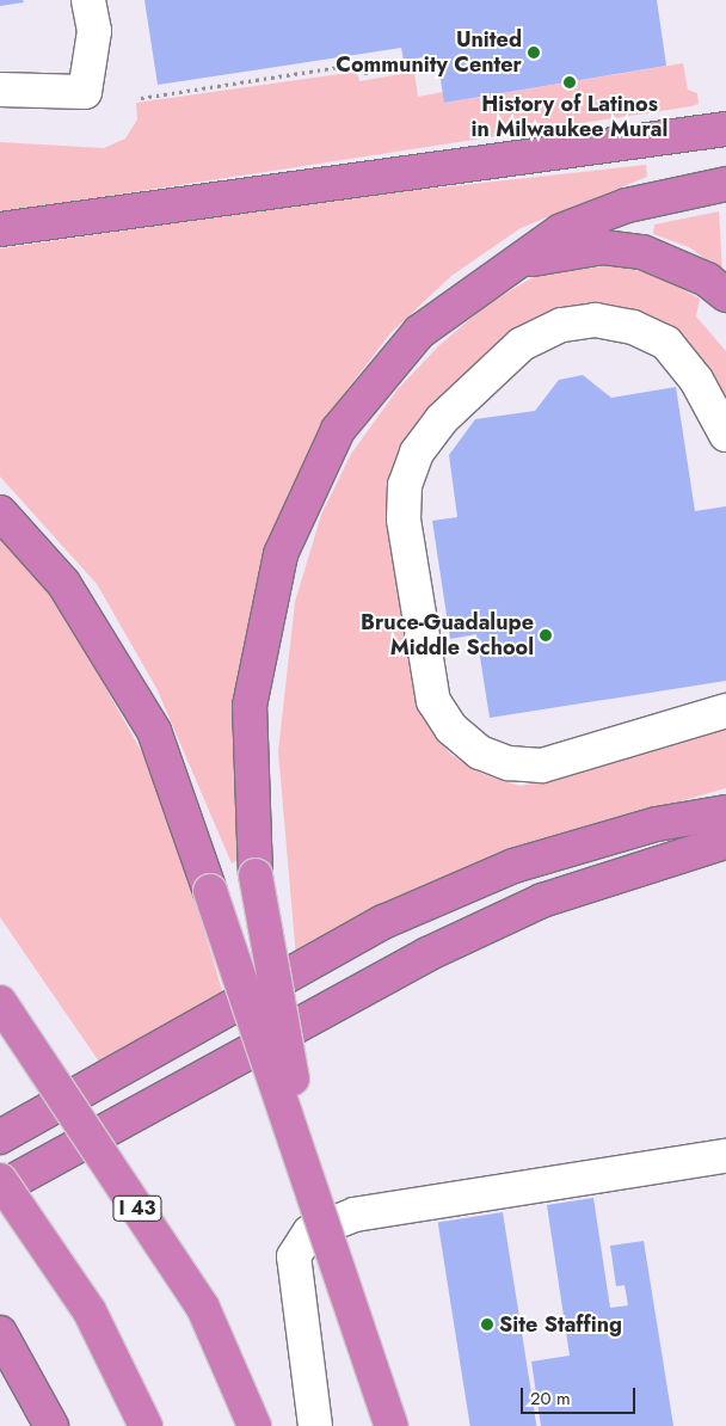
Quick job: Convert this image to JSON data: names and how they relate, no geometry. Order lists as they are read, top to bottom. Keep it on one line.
{"streets":{"highway":["I 43"]},"places":["United Community Center","History of Latinos in Milwaukee Mural","Bruce-Guadalupe Middle School","Site Staffing"],"scale_bar":"20 m"}
